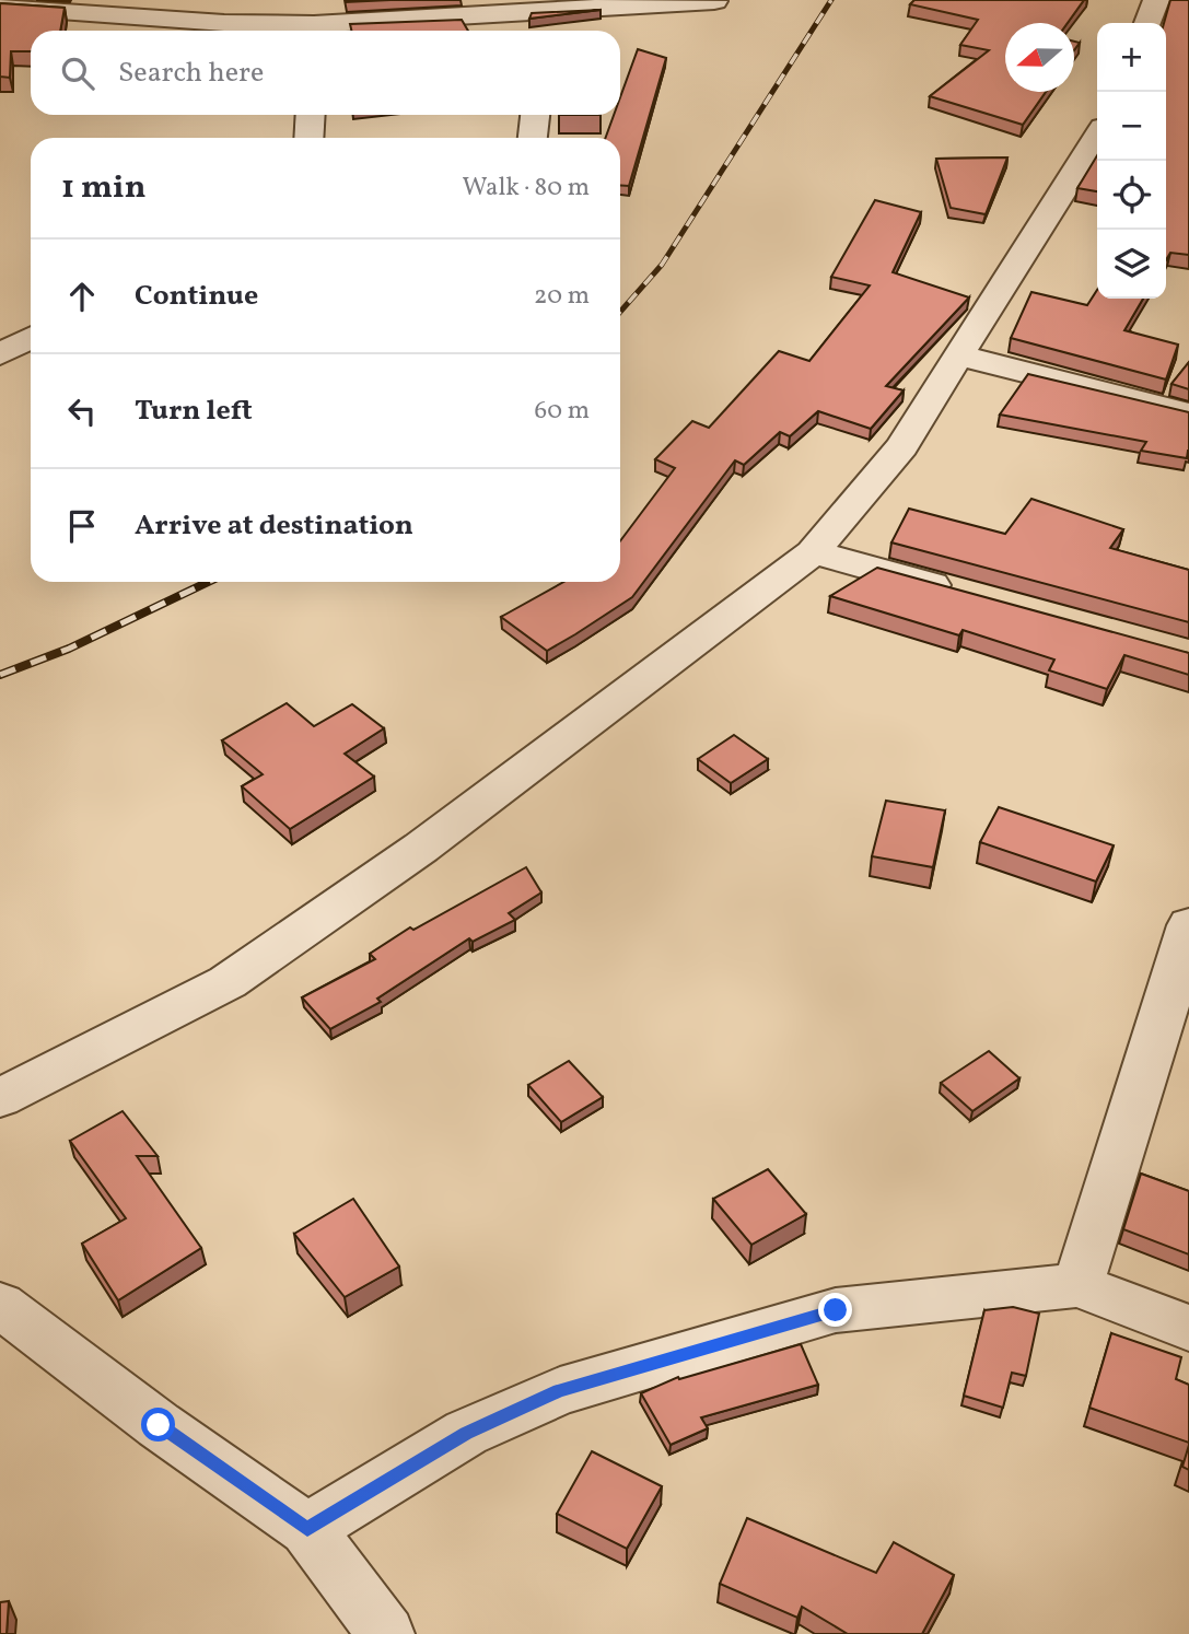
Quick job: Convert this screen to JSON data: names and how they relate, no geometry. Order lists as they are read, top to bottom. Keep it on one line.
{"north":"left","page":{"map_buttons":["+","−"],"search":"Search here","heading":["1 min","Walk · 80 m"],"list":[["Continue","20 m"],["Turn left","60 m"],"Arrive at destination"]}}
